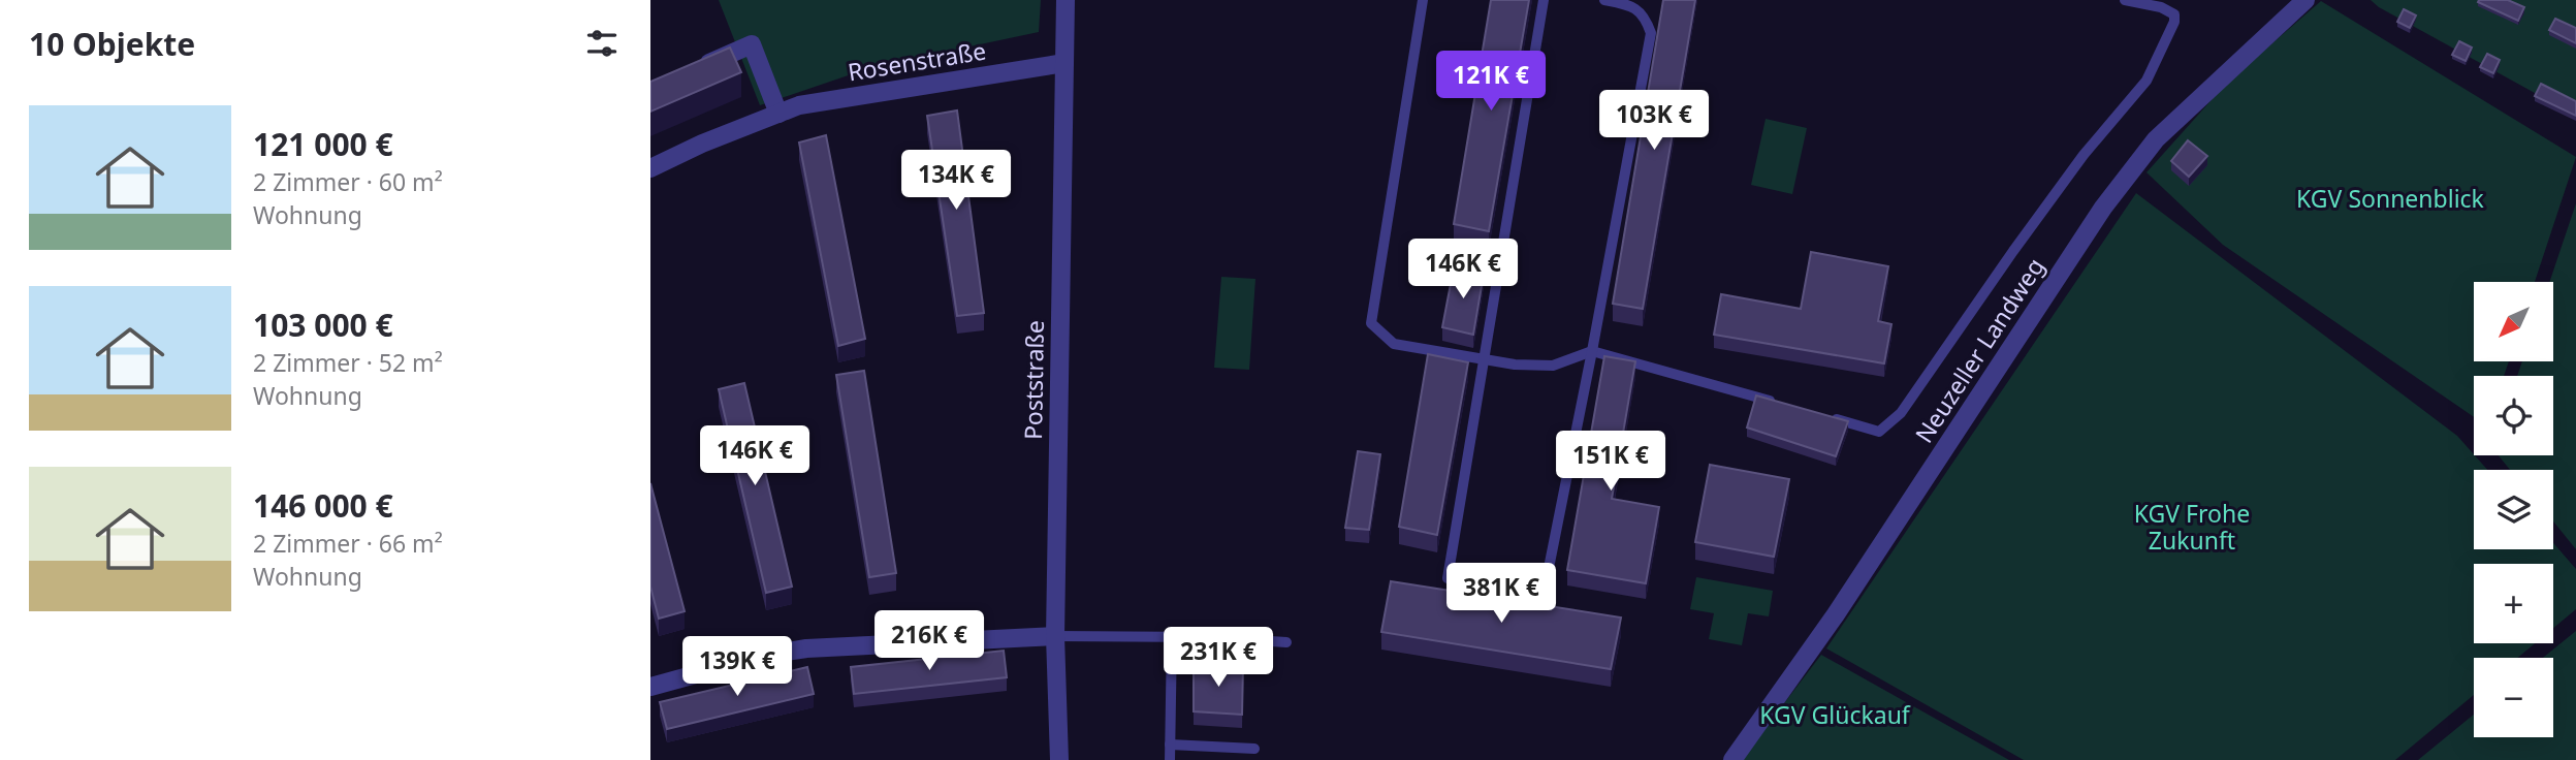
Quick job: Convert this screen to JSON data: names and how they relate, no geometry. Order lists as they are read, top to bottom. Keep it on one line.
{"streets":{"street":["Rosenstraße","Neuzeller Landweg","Poststraße"]},"crossings":[["Rosenstraße","Poststraße"]],"parks":["KGV Sonnenblick","KGV Frohe Zukunft","KGV Glückauf"],"north":"bottom left","page":{"heading":"10 Objekte","price":["121K €","103K €","134K €","146K €","146K €","151K €","381K €","216K €","231K €","139K €"],"list":[{"name":"121 000 €","note":"2 Zimmer · 60 m² · Wohnung"},{"name":"103 000 €","note":"2 Zimmer · 52 m² · Wohnung"},{"name":"146 000 €","note":"2 Zimmer · 66 m² · Wohnung"}],"map_buttons":["+","−"]}}
